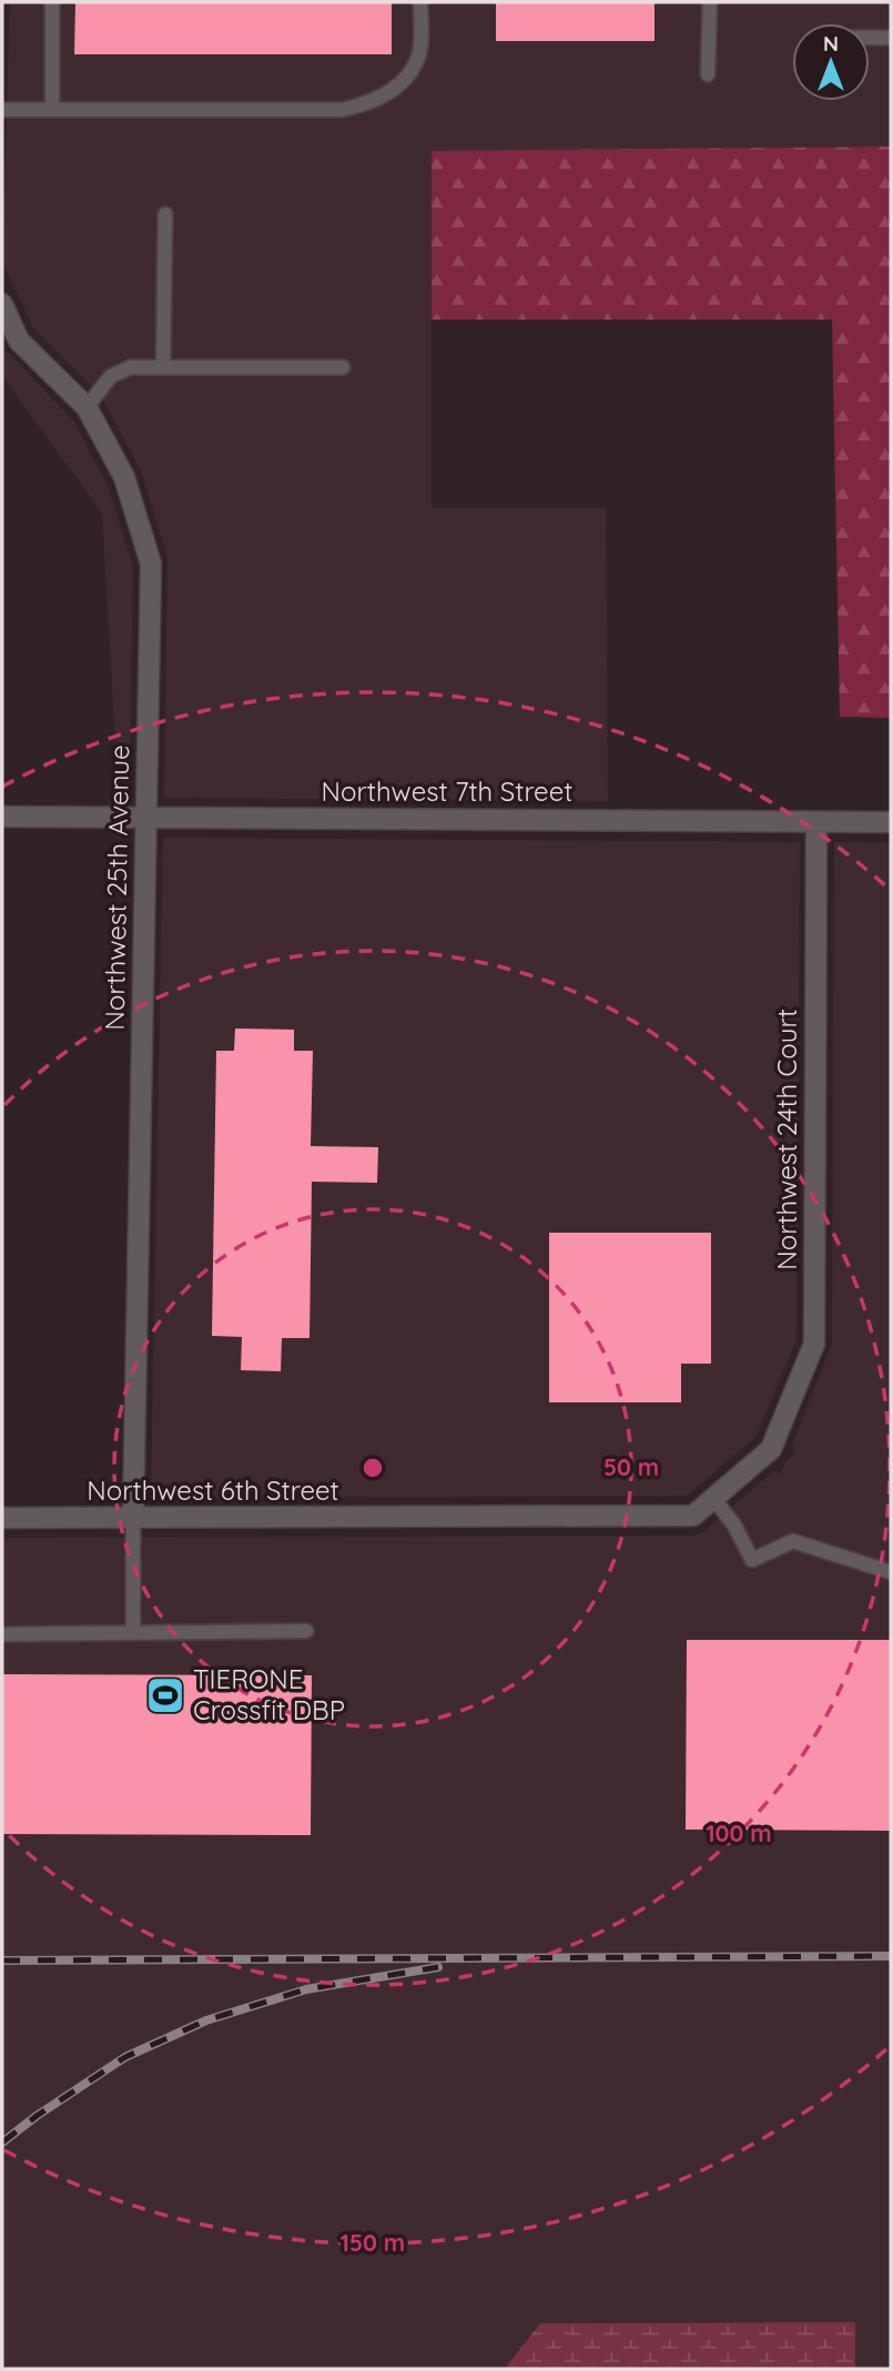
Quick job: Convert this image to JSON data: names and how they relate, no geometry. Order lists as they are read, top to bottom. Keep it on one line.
{"streets":{"street":["Northwest 7th Street","Northwest 25th Avenue","Northwest 24th Court","Northwest 6th Street"]},"crossings":[["Northwest 7th Street","Northwest 25th Avenue"],["Northwest 7th Street","Northwest 24th Court"],["Northwest 25th Avenue","Northwest 6th Street"],["Northwest 24th Court","Northwest 6th Street"]],"places":{"sports":["TIERONE Crossfit DBP"]},"north":"top","rings":["50 m","100 m","150 m"]}
